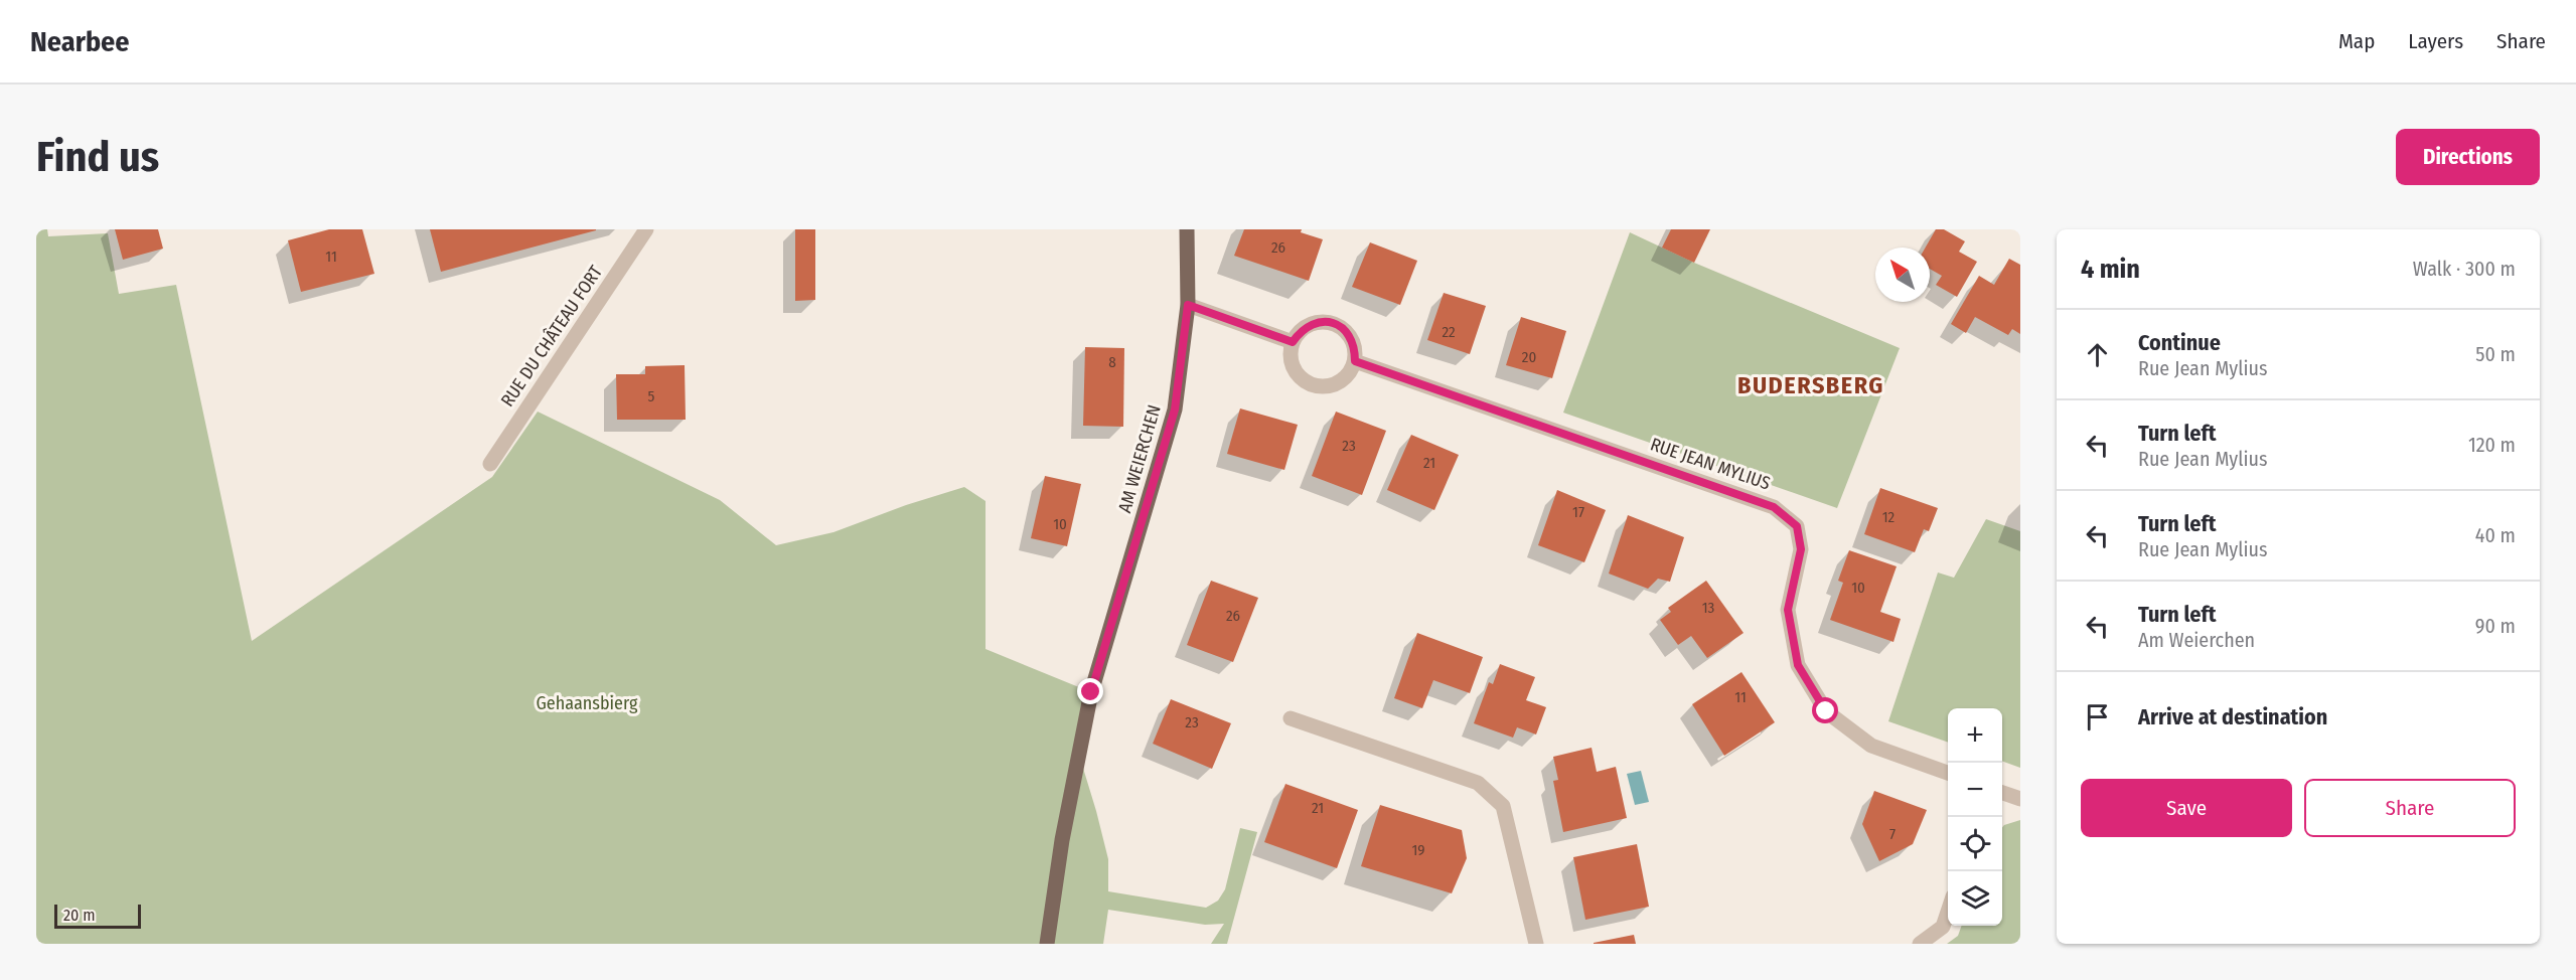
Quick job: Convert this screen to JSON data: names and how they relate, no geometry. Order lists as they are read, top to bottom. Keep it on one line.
{"streets":{"main road":["AM WEIERCHEN"],"street":["RUE DU CHÂTEAU FORT","RUE JEAN MYLIUS"]},"districts":["BUDERSBERG"],"parks":["Gehaansbierg"],"house_numbers":["26","11","22","20","8","5","23","21","17","12","10","10","13","26","11","23","21","7","19"],"scale_bar":"20 m","north":"top left","page":{"header":"Nearbee","nav":["Map","Layers","Share"],"buttons":["Directions",["Save","Share"]],"title":"Find us","heading":["4 min","Walk · 300 m"],"list":[["Continue","Rue Jean Mylius","50 m"],["Turn left","Rue Jean Mylius","120 m"],["Turn left","Rue Jean Mylius","40 m"],["Turn left","Am Weierchen","90 m"],"Arrive at destination"],"map_buttons":["+","−"],"scale":"20 m"}}
